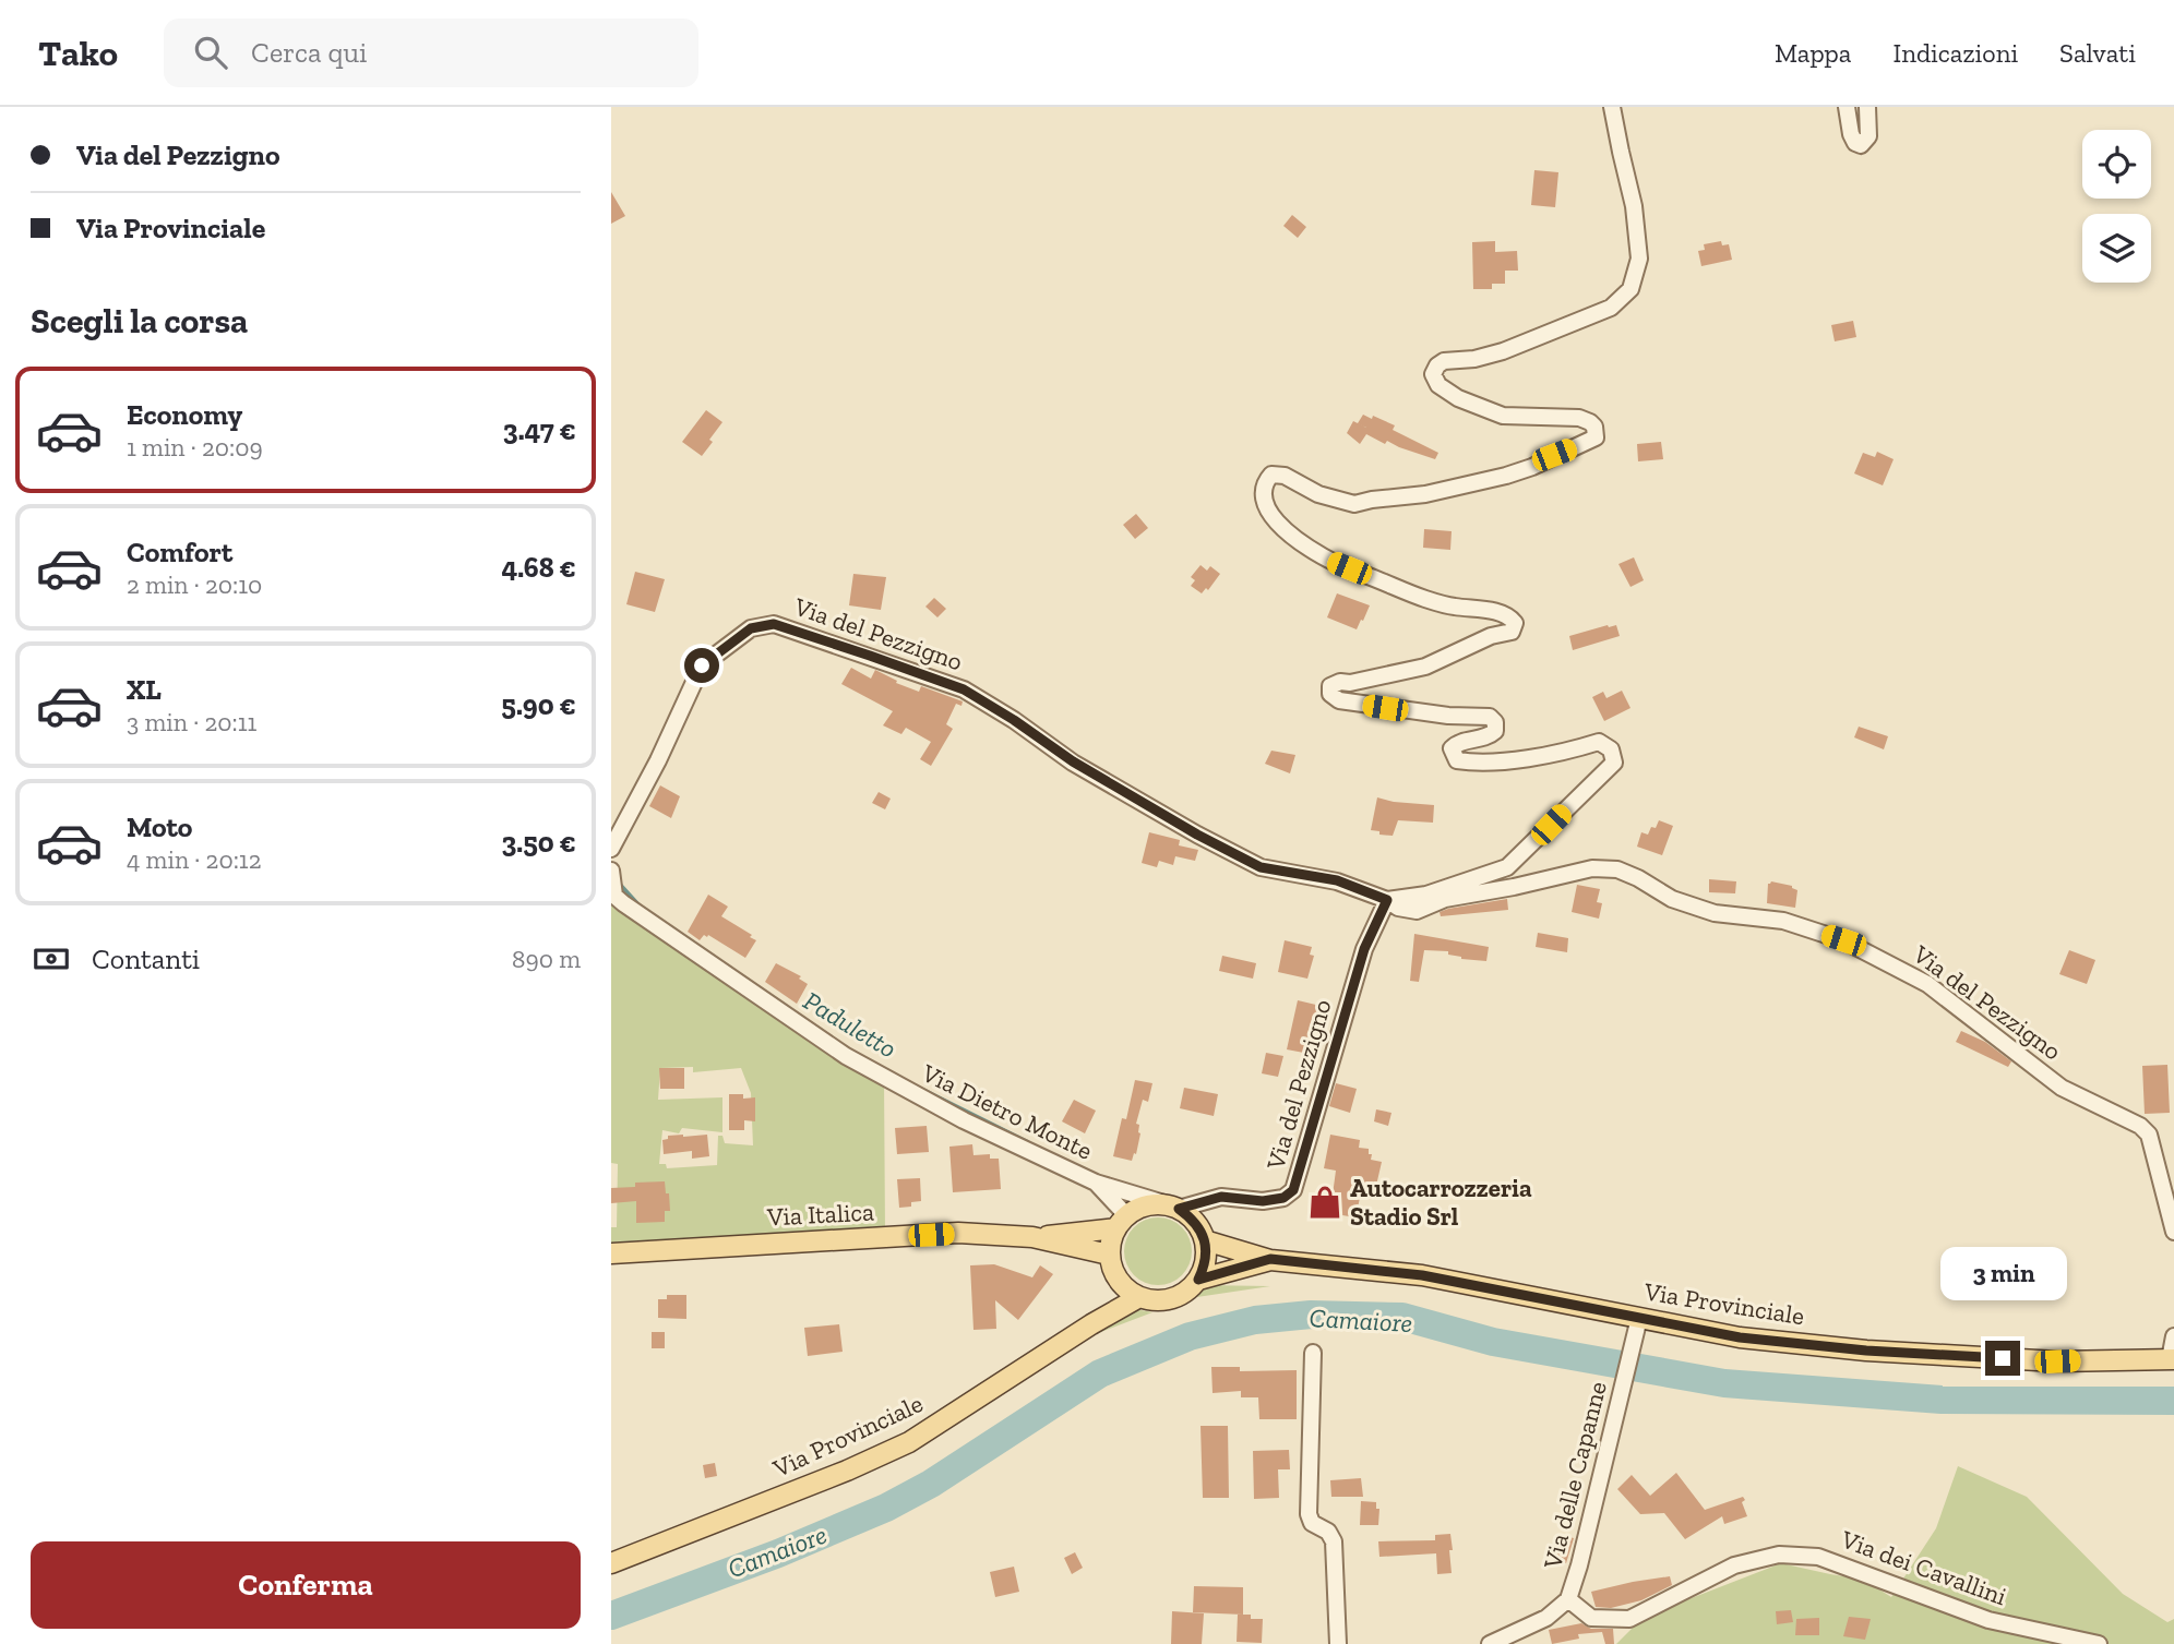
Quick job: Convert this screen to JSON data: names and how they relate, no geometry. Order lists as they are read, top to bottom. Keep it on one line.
{"streets":{"main road":["Via Italica","Via Provinciale"],"street":["Via del Pezzigno","Via Dietro Monte","Via delle Capanne","Via dei Cavallini"]},"crossings":[["Via del Pezzigno","Via Dietro Monte"],["Via del Pezzigno","Via Italica"],["Via del Pezzigno","Via Provinciale"],["Via Dietro Monte","Via Italica"],["Via Dietro Monte","Via Provinciale"],["Via Italica","Via Provinciale"],["Via Provinciale","Via delle Capanne"],["Via delle Capanne","Via dei Cavallini"]],"water":["Paduletto","Camaiore"],"places":{"shop":["Autocarrozzeria Stadio Srl"]},"page":{"header":"Tako","search":"Cerca qui","nav":["Mappa","Indicazioni","Salvati"],"banner":["Via del Pezzigno","Via Provinciale"],"heading":"Scegli la corsa","list":[{"name":"Economy","note":"1 min · 20:09","value":"3.47 €"},{"name":"Comfort","note":"2 min · 20:10","value":"4.68 €"},{"name":"XL","note":"3 min · 20:11","value":"5.90 €"},{"name":"Moto","note":"4 min · 20:12","value":"3.50 €"}],"pay":["Contanti","890 m"],"bubble":"3 min","buttons":"Conferma"}}
